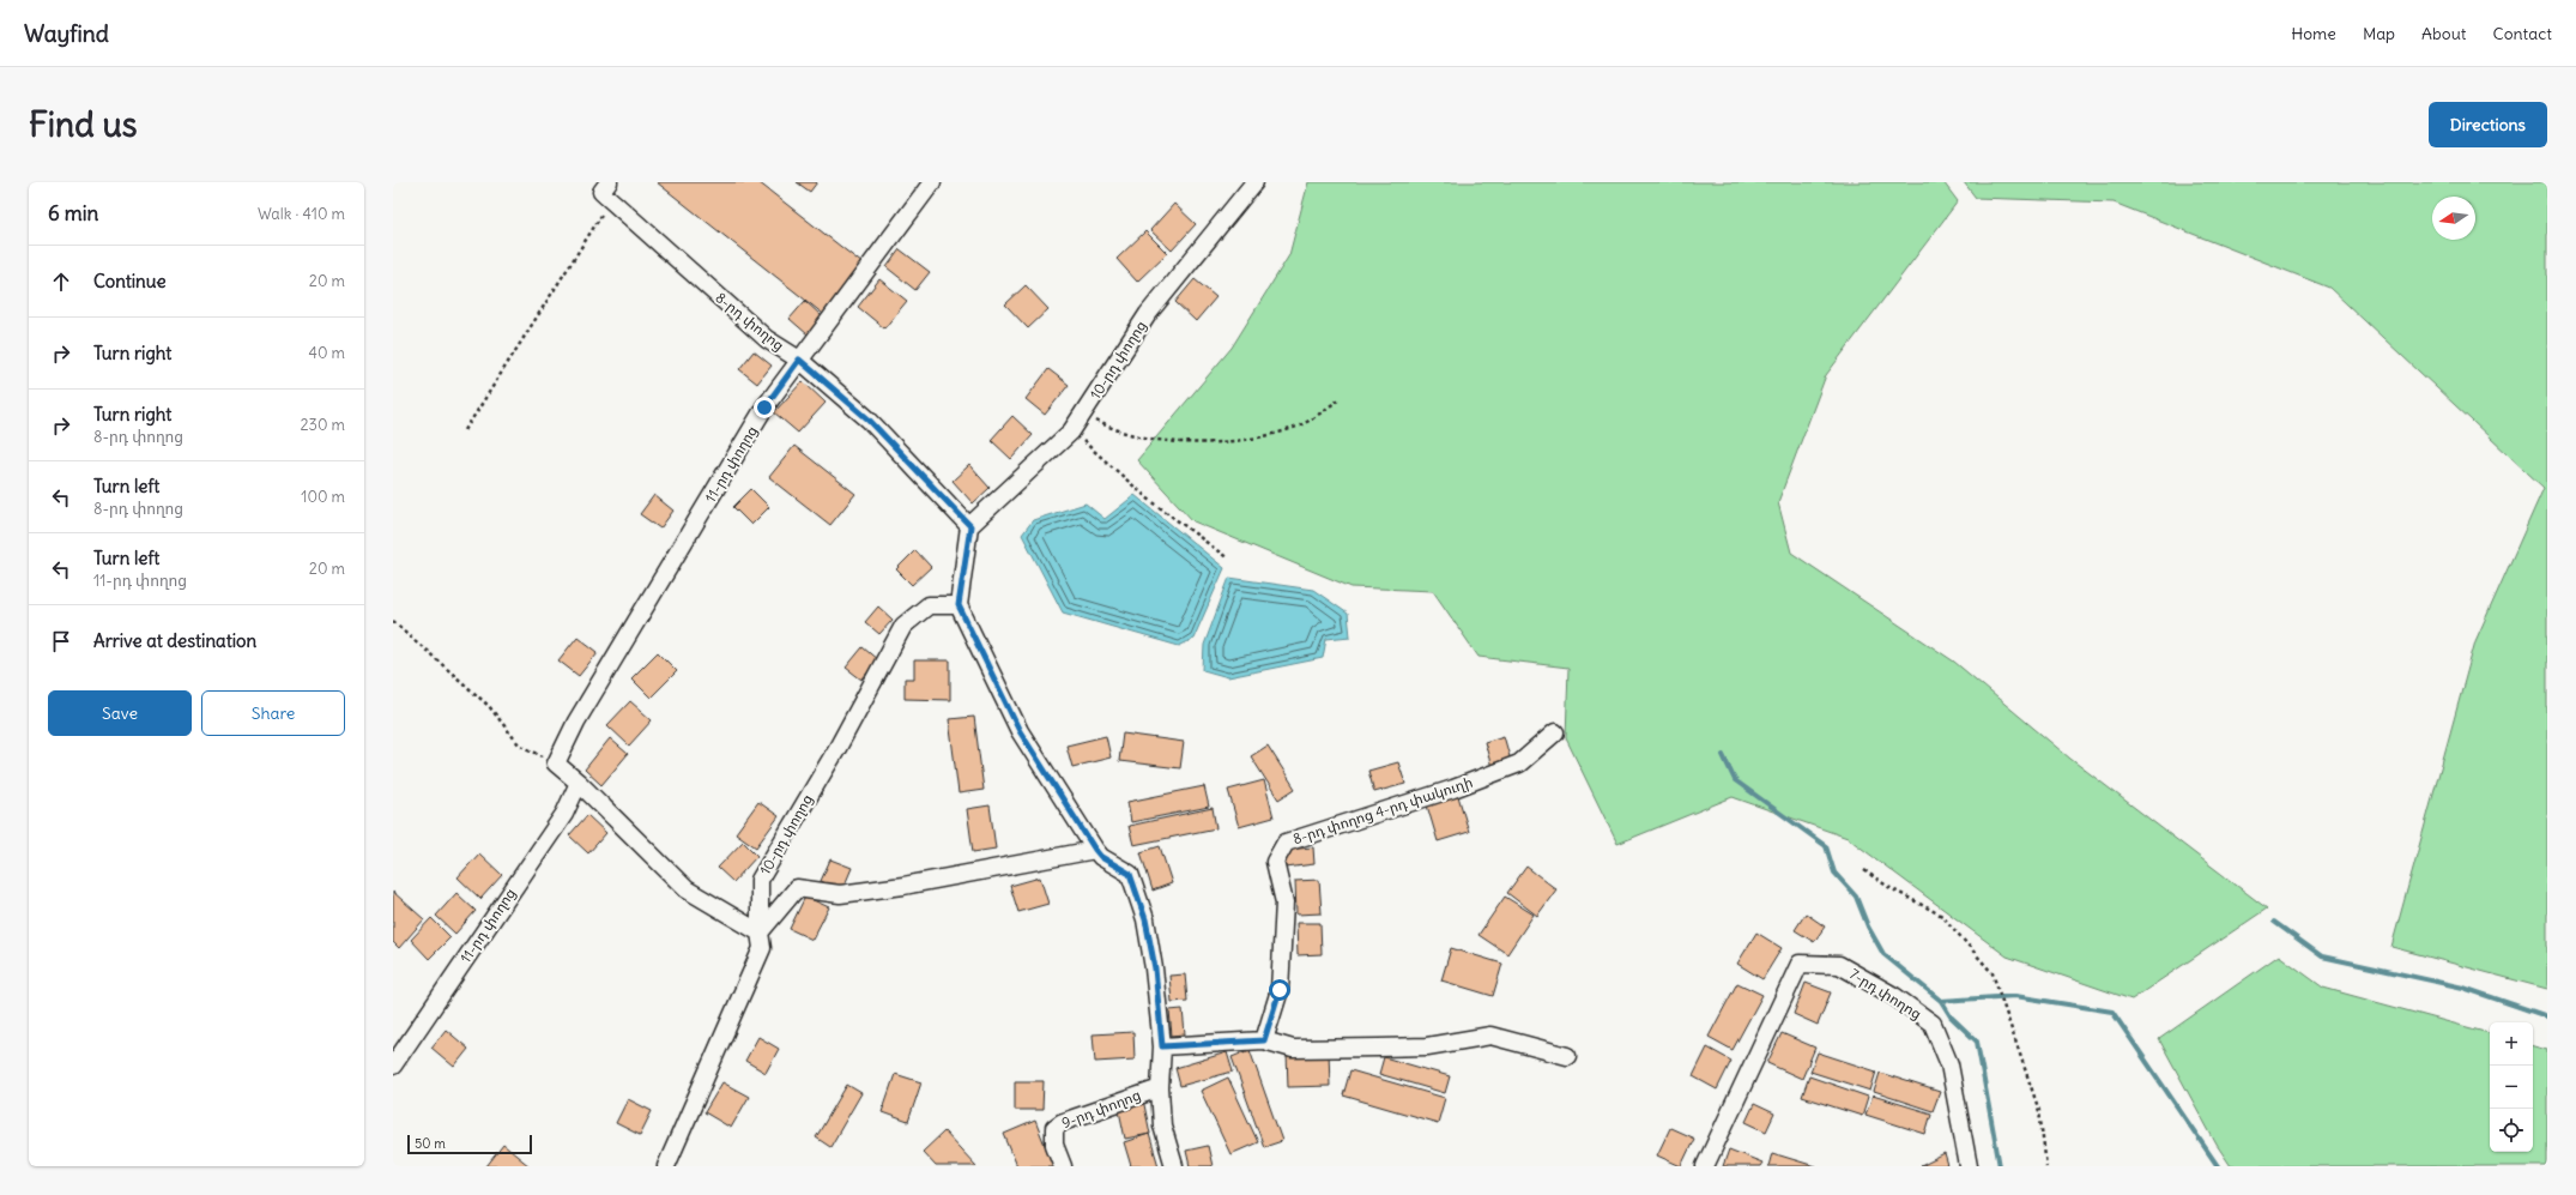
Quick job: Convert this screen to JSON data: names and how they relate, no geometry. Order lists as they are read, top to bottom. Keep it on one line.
{"streets":{"street":["8-րդ փողոց","10-րդ փողոց","11-րդ փողոց","8-րդ փողոց 4-րդ փակուղի","7-րդ փողոց","9-րդ փողոց"]},"crossings":[["8-րդ փողոց","10-րդ փողոց"],["8-րդ փողոց","11-րդ փողոց"]],"scale_bar":"50 m","north":"left","page":{"header":"Wayfind","nav":["Home","Map","About","Contact"],"buttons":["Directions",["Save","Share"]],"title":"Find us","heading":["6 min","Walk · 410 m"],"list":[["Continue","20 m"],["Turn right","40 m"],["Turn right","8-րդ փողոց","230 m"],["Turn left","8-րդ փողոց","100 m"],["Turn left","11-րդ փողոց","20 m"],"Arrive at destination"],"map_buttons":["+","−"],"scale":"50 m"}}
